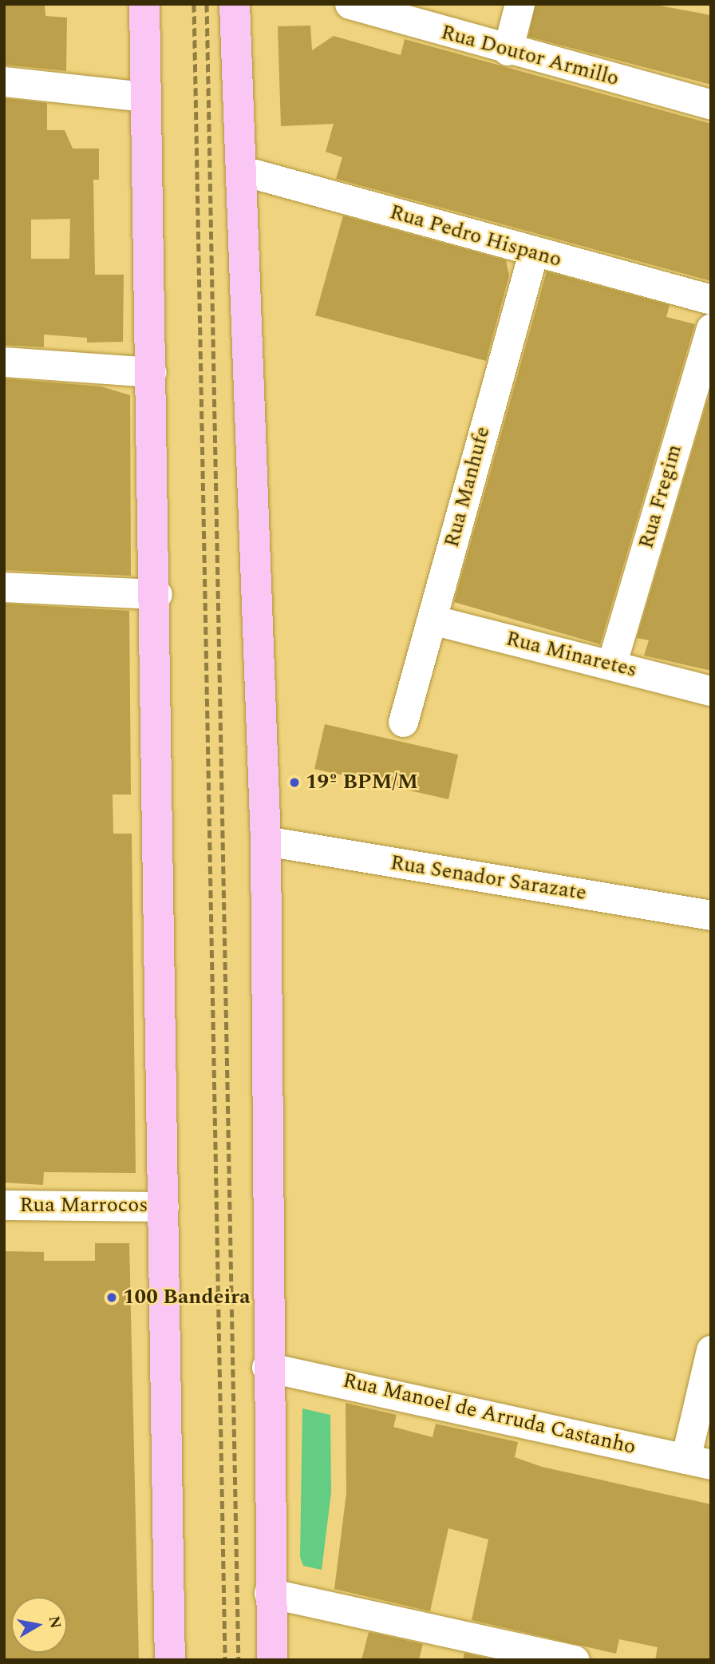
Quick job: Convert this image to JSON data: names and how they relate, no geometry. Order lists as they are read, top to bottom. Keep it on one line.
{"streets":{"street":["Rua Doutor Armillo","Rua Pedro Hispano","Rua Manhufe","Rua Fregim","Rua Minaretes","Rua Senador Sarazate","Rua Marrocos","Rua Manoel de Arruda Castanho"]},"crossings":[["Rua Pedro Hispano","Rua Manhufe"],["Rua Manhufe","Rua Minaretes"],["Rua Fregim","Rua Minaretes"]],"places":["19º BPM/M","100 Bandeira"],"north":"right"}
